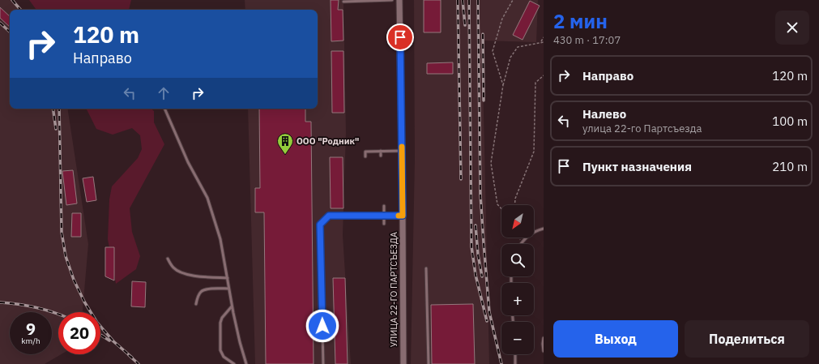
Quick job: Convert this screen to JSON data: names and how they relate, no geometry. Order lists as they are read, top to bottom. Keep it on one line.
{"streets":{"street":["УЛИЦА 22-ГО ПАРТСЪЕЗДА"]},"places":{"building":["ООО \"Родник\""]},"north":"bottom left","page":{"heading":["2 мин","430 m · 17:07"],"turn":["120 m","Направо"],"list":[{"name":"Направо","value":"120 m"},{"name":"Налево","note":"улица 22-го Партсъезда","value":"100 m"},{"name":"Пункт назначения","value":"210 m"}],"map_buttons":["+","−"],"speed":"9 km/h","limit":"20","buttons":["Выход","Поделиться"]}}
